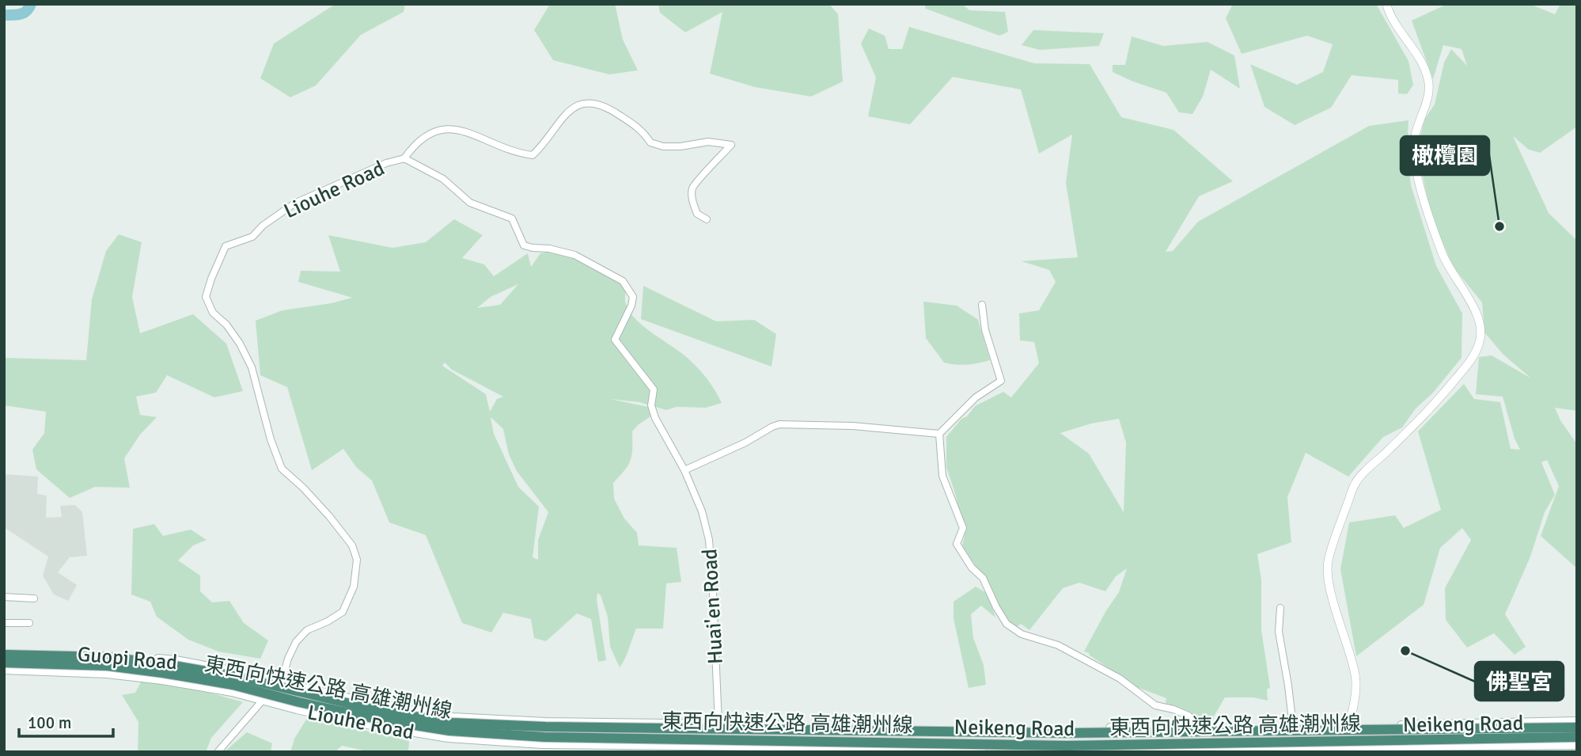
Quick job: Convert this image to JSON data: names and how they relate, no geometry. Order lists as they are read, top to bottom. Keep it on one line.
{"streets":{"highway":["東西向快速公路 高雄潮州線"],"main road":["Liouhe Road","Guopi Road","Neikeng Road"],"street":["Huai'en Road"]},"crossings":[["Liouhe Road","Huai'en Road"],["Liouhe Road","Guopi Road"],["Liouhe Road","Neikeng Road"],["Huai'en Road","Neikeng Road"]],"places":["橄欖園","佛聖宮"],"scale_bar":"100 m"}
